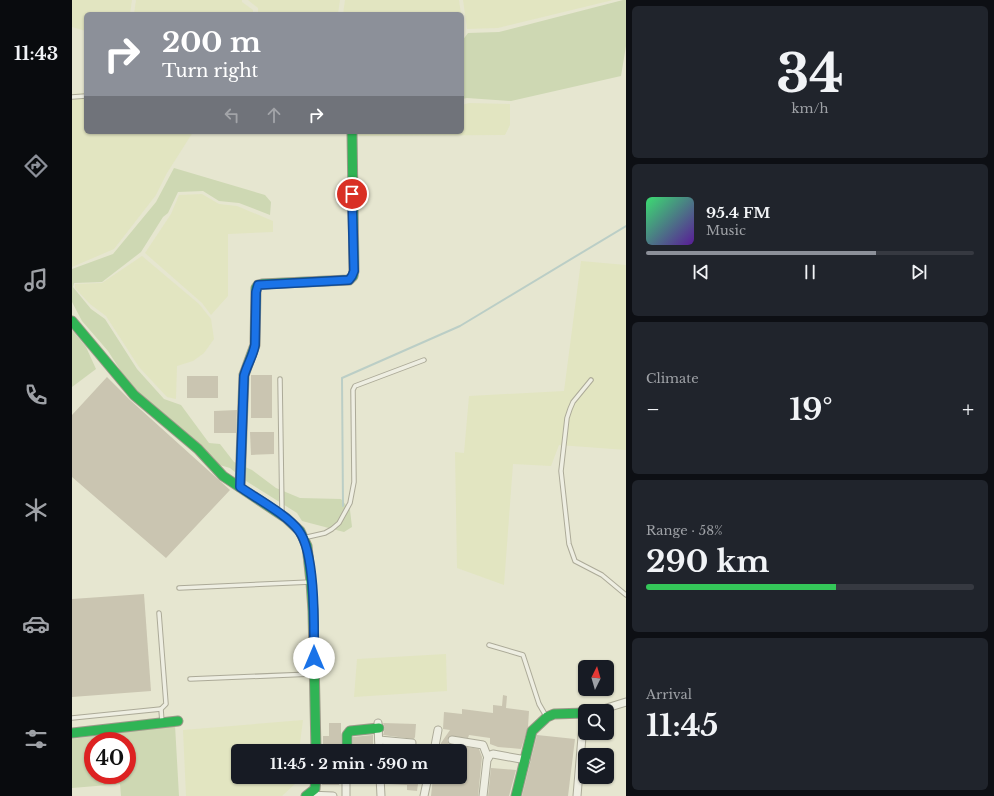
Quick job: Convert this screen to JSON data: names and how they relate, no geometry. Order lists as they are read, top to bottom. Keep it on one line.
{"north":"top","page":{"tabs":"11:43","tile":[["34","km/h"],"Climate",["Range · 58%","290 km"],["Arrival","11:45"]],"turn":["200 m","Turn right"],"song":["95.4 FM","Music"],"heat":["−","19°","+"],"limit":"40","trip":"11:45 · 2 min · 590 m"}}
